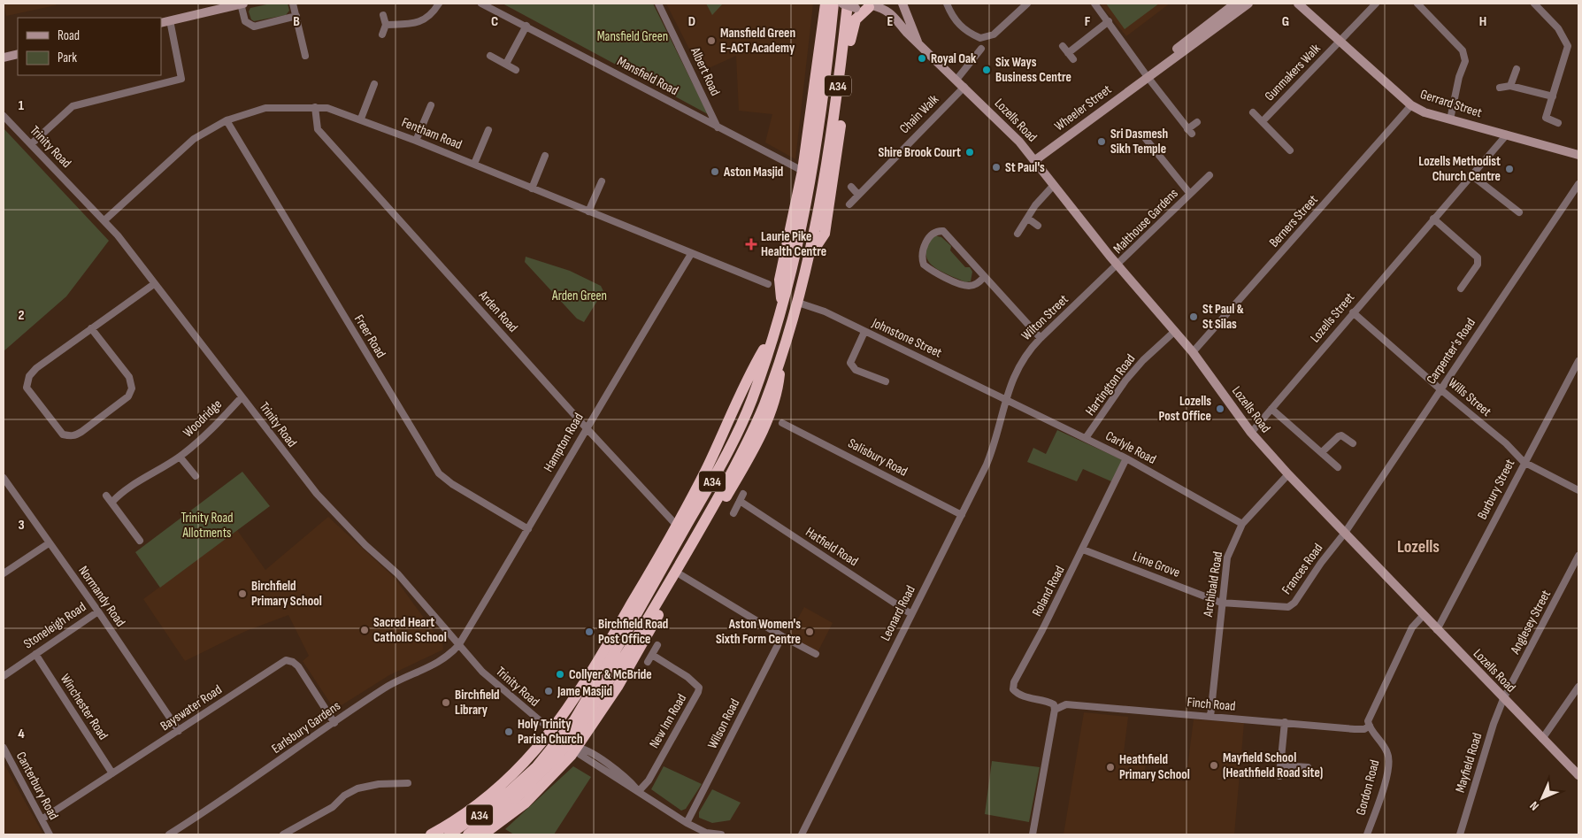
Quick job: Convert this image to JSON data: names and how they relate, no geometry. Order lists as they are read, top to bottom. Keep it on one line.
{"streets":{"highway":["A34"],"main road":["Gerrard Street","Wheeler Street","Lozells Road"],"street":["Albert Road","Gunmakers Walk","Mansfield Road","Chain Walk","Fentham Road","Trinity Road","Malthouse Gardens","Berners Street","Arden Road","Wilton Street","Lozells Street","Freer Road","Johnstone Street","Carpenter's Road","Hartington Road","Wills Street","Woodridge","Hampton Road","Carlyle Road","Salisbury Road","Burbury Street","Hatfield Road","Lime Grove","Frances Road","Archibald Road","Roland Road","Normandy Road","Leonard Road","Anglesey Street","Stoneleigh Road","Finch Road","Winchester Road","Bayswater Road","New Inn Road","Wilson Road","Earlsbury Gardens","Mayfield Road","Canterbury Road","Gordon Road"]},"crossings":[["Albert Road","Mansfield Road"],["Gunmakers Walk","Gerrard Street"],["A34","Johnstone Street"],["Gerrard Street","Berners Street"],["Gerrard Street","Lozells Street"],["Wheeler Street","Lozells Road"],["Chain Walk","Lozells Road"],["Lozells Road","Malthouse Gardens"],["Lozells Road","Berners Street"],["Lozells Road","Wilton Street"],["Lozells Road","Lozells Street"],["Lozells Road","Carpenter's Road"],["Lozells Road","Hartington Road"],["Lozells Road","Burbury Street"],["Lozells Road","Frances Road"],["Lozells Road","Archibald Road"],["Lozells Road","Anglesey Street"],["Lozells Road","Mayfield Road"],["Fentham Road","Trinity Road"],["Fentham Road","Arden Road"],["Fentham Road","Freer Road"],["Fentham Road","Hampton Road"],["Trinity Road","Woodridge"],["Trinity Road","Hampton Road"],["Trinity Road","New Inn Road"],["Trinity Road","Wilson Road"],["Trinity Road","Earlsbury Gardens"],["Malthouse Gardens","Wilton Street"],["Arden Road","Hampton Road"],["Wilton Street","Johnstone Street"],["Wilton Street","Carlyle Road"],["Wilton Street","Leonard Road"],["Lozells Street","Wills Street"],["Freer Road","Hampton Road"],["Johnstone Street","Carlyle Road"],["Johnstone Street","Leonard Road"],["Carpenter's Road","Wills Street"],["Carpenter's Road","Frances Road"],["Hartington Road","Carlyle Road"],["Wills Street","Burbury Street"],["Hampton Road","Earlsbury Gardens"],["Carlyle Road","Archibald Road"],["Carlyle Road","Roland Road"],["Carlyle Road","Leonard Road"],["Salisbury Road","Leonard Road"],["Hatfield Road","Leonard Road"],["Lime Grove","Frances Road"],["Lime Grove","Archibald Road"],["Lime Grove","Roland Road"],["Frances Road","Archibald Road"],["Archibald Road","Finch Road"],["Roland Road","Finch Road"],["Normandy Road","Stoneleigh Road"],["Normandy Road","Bayswater Road"],["Anglesey Street","Mayfield Road"],["Stoneleigh Road","Winchester Road"],["Finch Road","Gordon Road"],["Winchester Road","Bayswater Road"],["Bayswater Road","Earlsbury Gardens"],["Bayswater Road","Canterbury Road"]],"districts":["Lozells"],"parks":["Mansfield Green","Arden Green","Trinity Road Allotments"],"places":{"other":["Mansfield Green E-ACT Academy","Royal Oak","Six Ways Business Centre","Sri Dasmesh Sikh Temple","Shire Brook Court","St Paul's","Lozells Methodist Church Centre","Aston Masjid","St Paul & St Silas","Lozells Post Office","Birchfield Primary School","Sacred Heart Catholic School","Birchfield Road Post Office","Aston Women's Sixth Form Centre","Collyer & McBride","Jame Masjid","Birchfield Library","Holy Trinity Parish Church","Mayfield School (Heathfield Road site)","Heathfield Primary School"],"health":["Laurie Pike Health Centre"]},"legend":["Road","Park"],"north":"bottom left","grid":{"columns":["B","C","D","E","F","G","H"],"rows":["1","2","3","4"]}}
